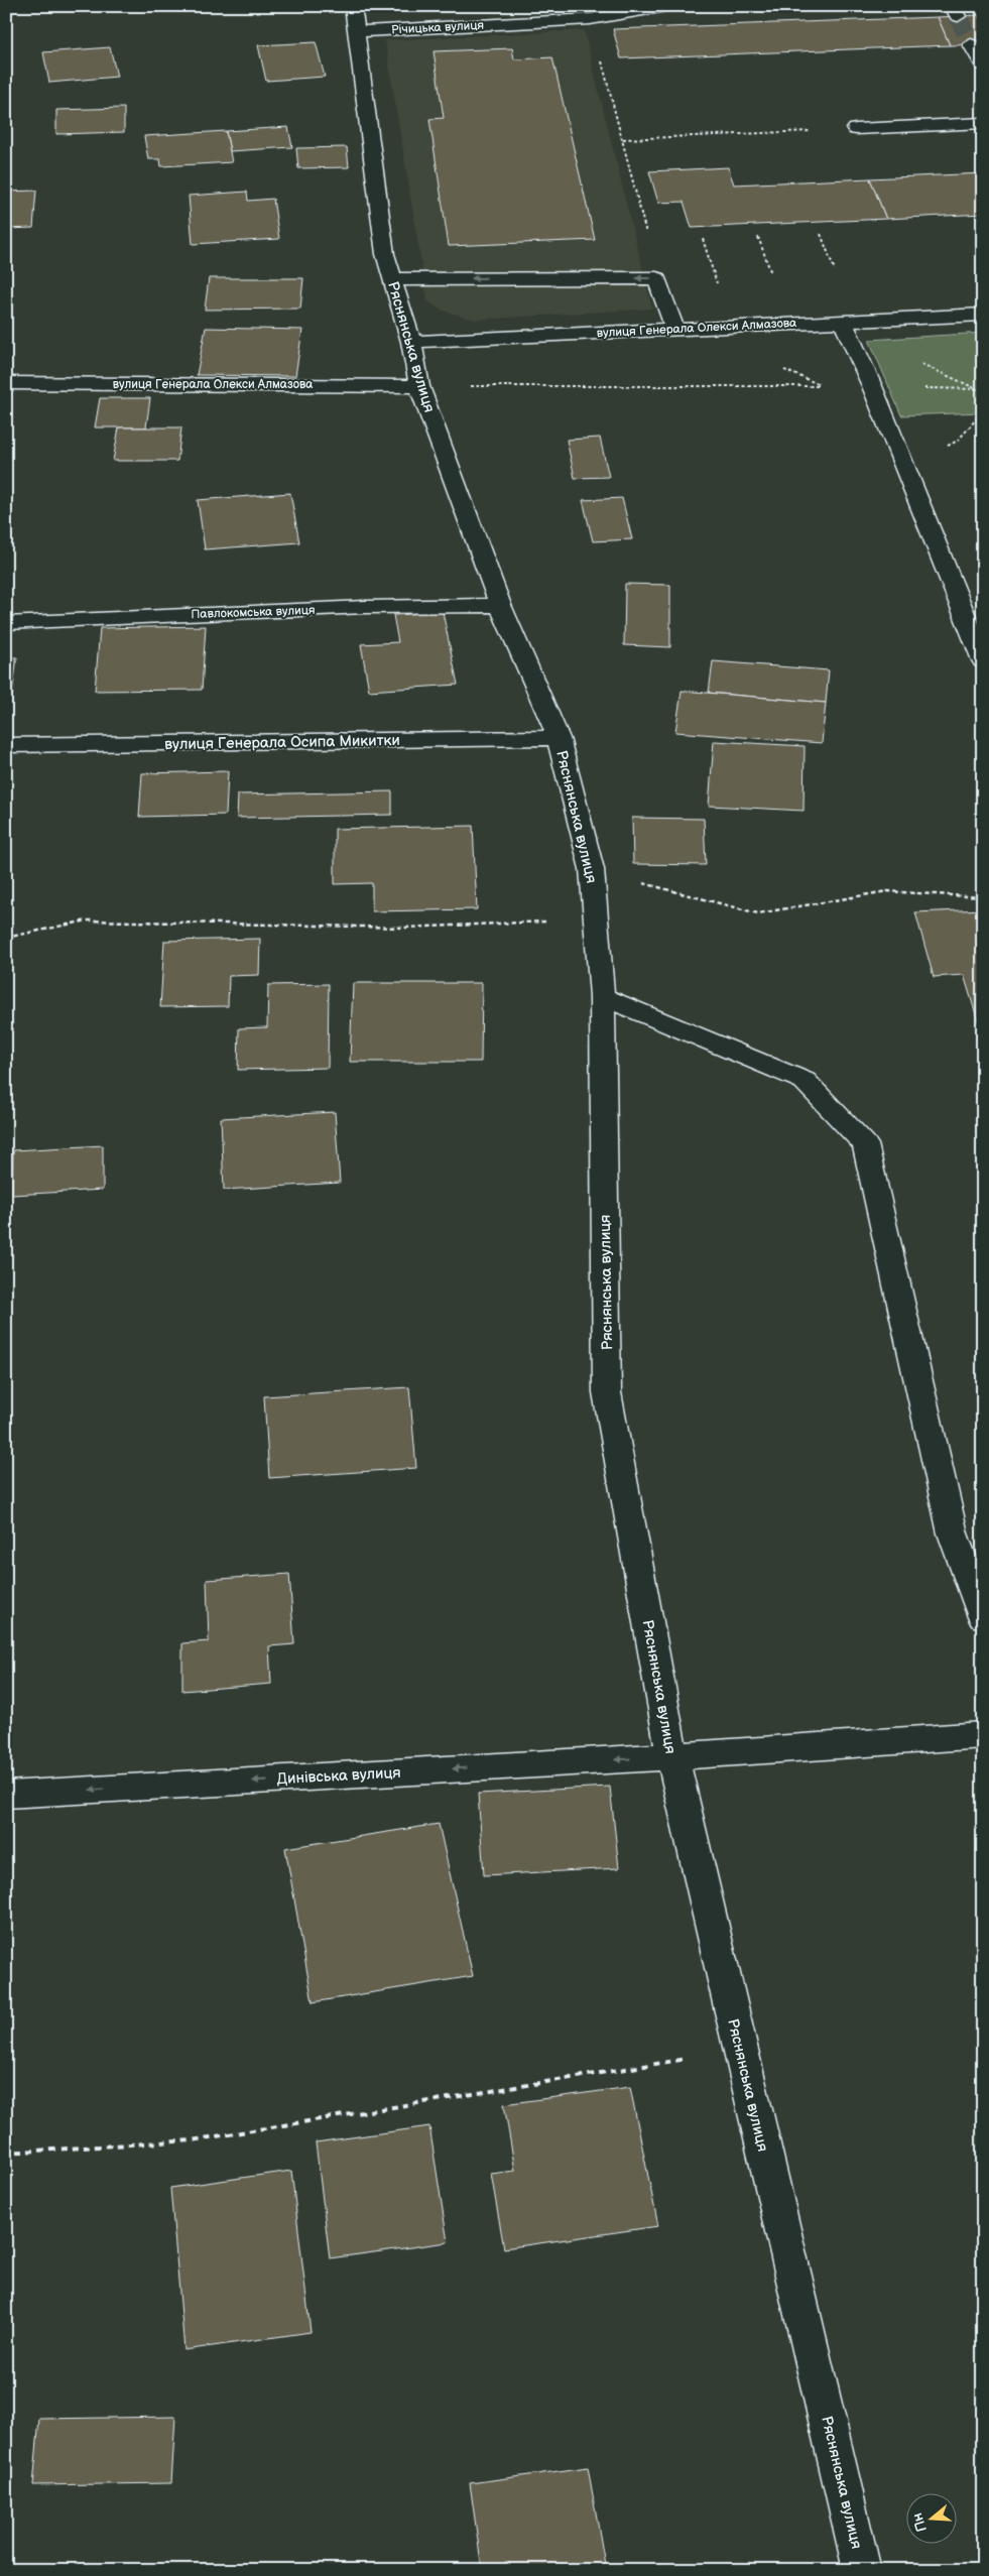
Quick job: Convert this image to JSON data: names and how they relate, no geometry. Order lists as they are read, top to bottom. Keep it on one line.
{"streets":{"street":["Річицька вулиця","вулиця Генерала Олекси Алмазова","Ряснянська вулиця","Павлокомська вулиця","вулиця Генерала Осипа Микитки","Динівська вулиця"]},"crossings":[["Річицька вулиця","Ряснянська вулиця"],["вулиця Генерала Олекси Алмазова","Ряснянська вулиця"],["Ряснянська вулиця","Павлокомська вулиця"],["Ряснянська вулиця","вулиця Генерала Осипа Микитки"],["Ряснянська вулиця","Динівська вулиця"]],"one_way":["Динівська вулиця"],"north":"left"}
